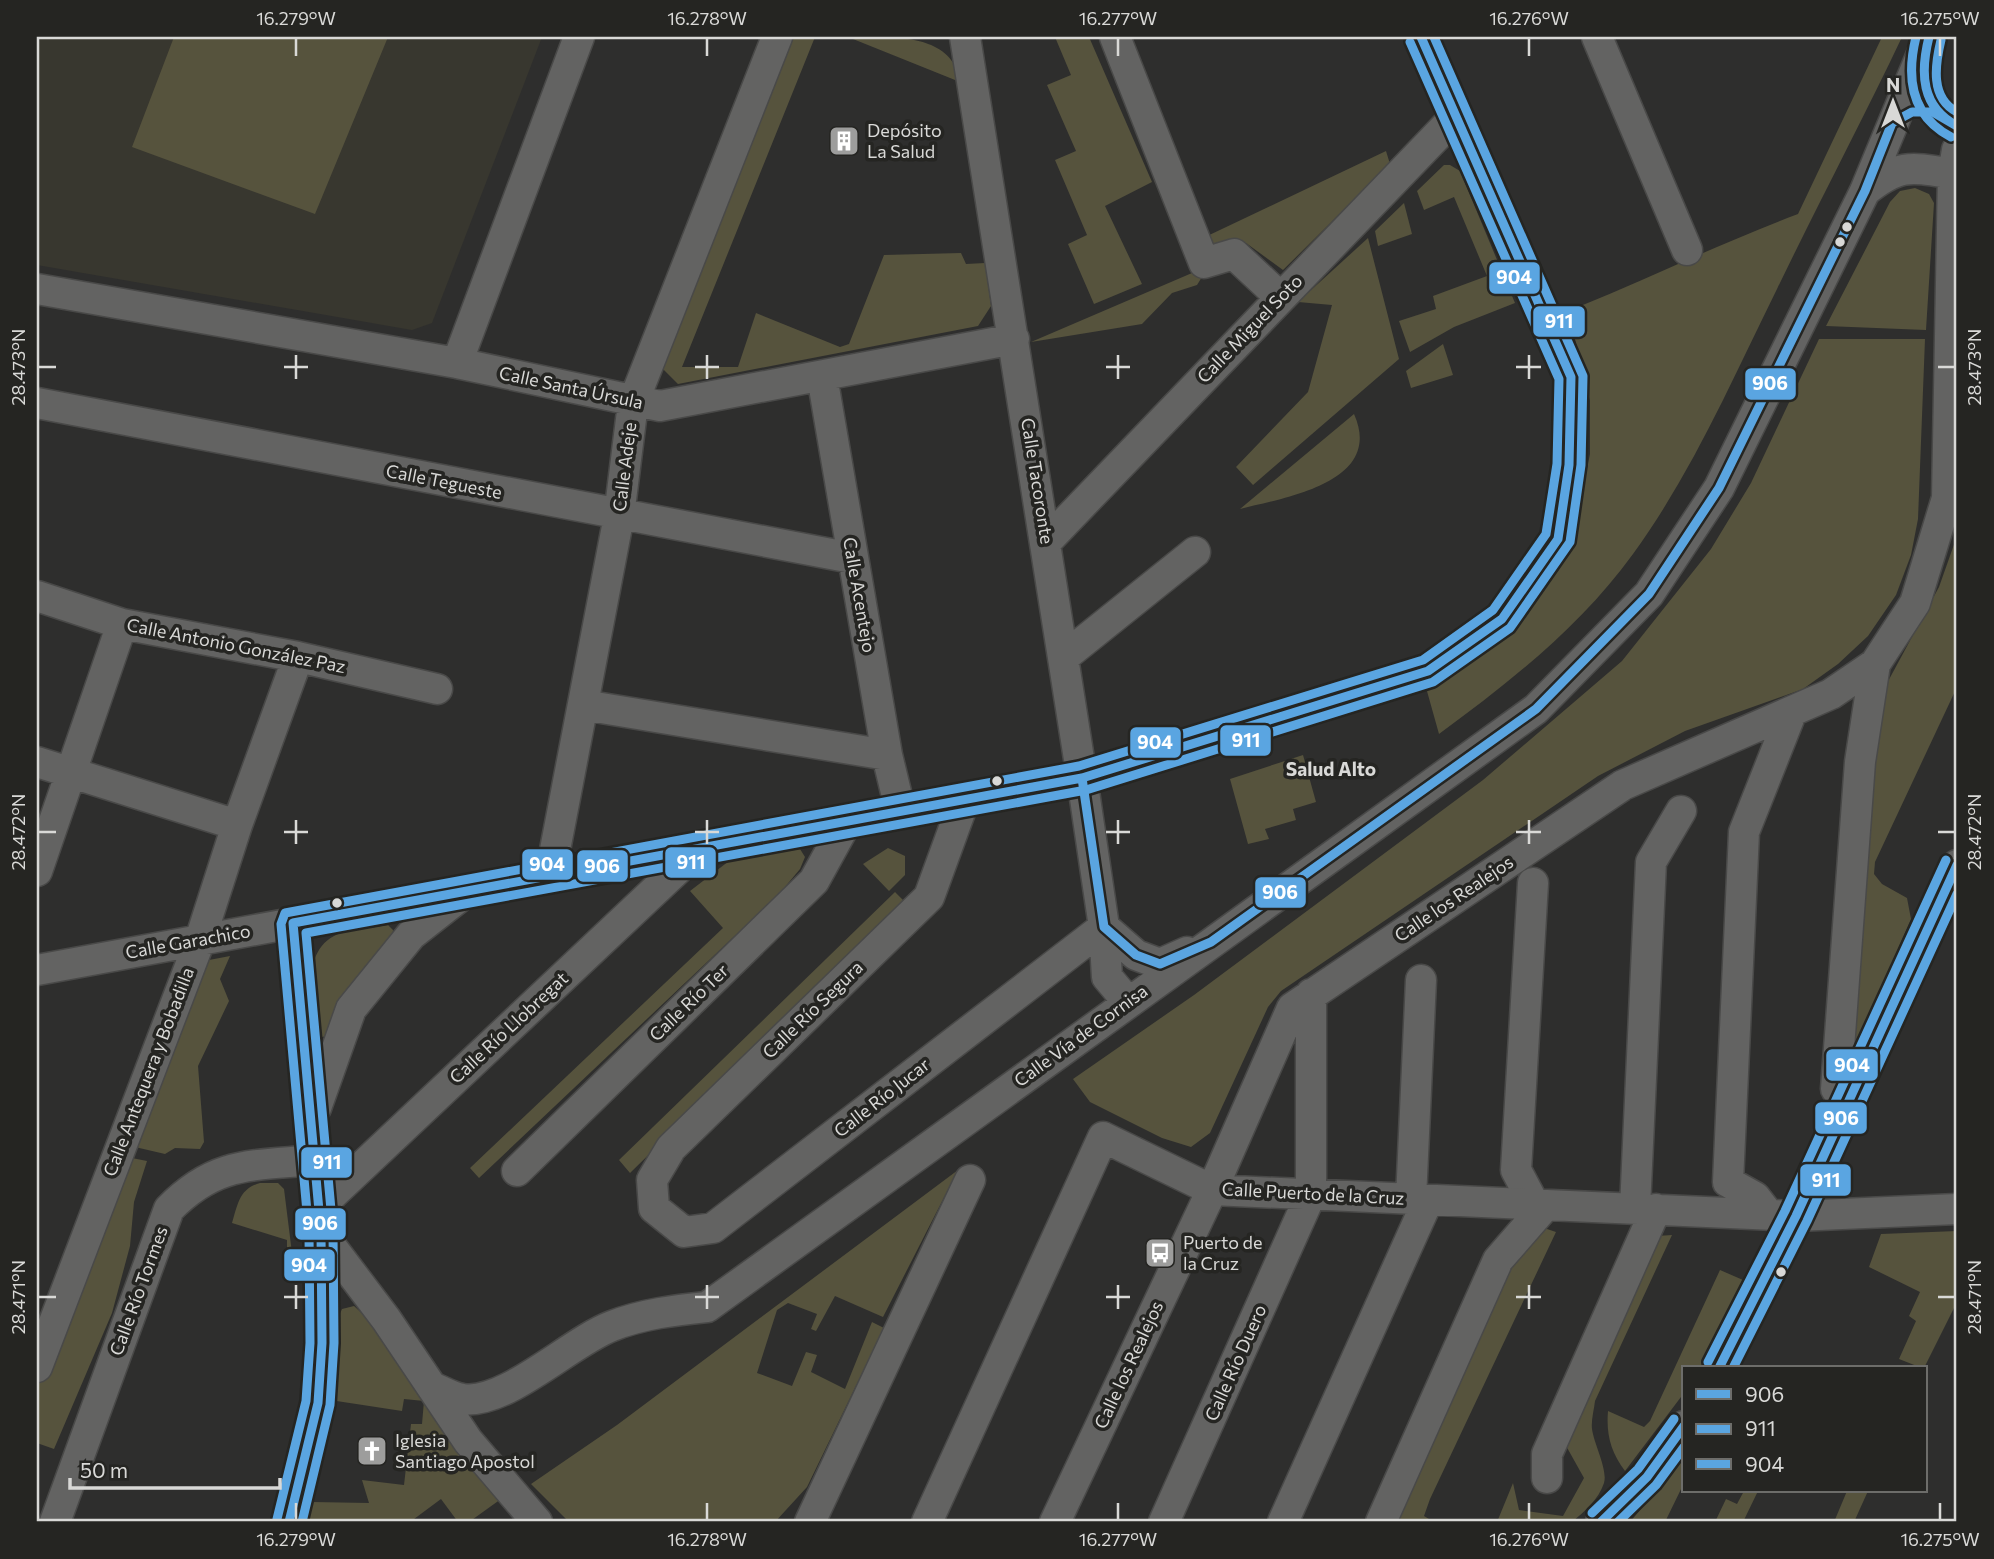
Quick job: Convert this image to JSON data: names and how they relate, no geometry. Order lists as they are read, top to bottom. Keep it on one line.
{"streets":{"street":["Calle Miguel Soto","Calle Santa Úrsula","Calle Adeje","Calle Tacoronte","Calle Tegueste","Calle Acentejo","Calle Antonio González Paz","Calle los Realejos","Calle Garachico","Calle Río Ter","Calle Río Segura","Calle Río Llobregat","Calle Vía de Cornisa","Calle Antequera y Bobadilla","Calle Río Jucar","Calle Puerto de la Cruz","Calle Río Tormes","Calle Río Duero"]},"crossings":[["Calle Miguel Soto","Calle Tacoronte"],["Calle Miguel Soto","Calle Garachico"],["Calle Santa Úrsula","Calle Adeje"],["Calle Santa Úrsula","Calle Tacoronte"],["Calle Santa Úrsula","Calle Acentejo"],["Calle Adeje","Calle Tegueste"],["Calle Adeje","Calle Garachico"],["Calle Tacoronte","Calle Garachico"],["Calle Tacoronte","Calle Vía de Cornisa"],["Calle Tacoronte","Calle Río Jucar"],["Calle Tegueste","Calle Acentejo"],["Calle Acentejo","Calle Garachico"],["Calle Antonio González Paz","Calle Antequera y Bobadilla"],["Calle los Realejos","Calle Vía de Cornisa"],["Calle los Realejos","Calle Puerto de la Cruz"],["Calle los Realejos","Calle Río Duero"],["Calle Garachico","Calle Río Ter"],["Calle Garachico","Calle Río Segura"],["Calle Garachico","Calle Río Llobregat"],["Calle Garachico","Calle Antequera y Bobadilla"],["Calle Río Segura","Calle Río Jucar"],["Calle Puerto de la Cruz","Calle Río Duero"]],"districts":["Salud Alto"],"places":{"building":["Depósito La Salud"],"bus stop":["Puerto de la Cruz"],"church":["Iglesia Santiago Apostol"]},"lines":["transit line 906","transit line 911","transit line 904"],"legend":["906","911","904"],"scale_bar":"50 m","north":"top","coordinates":["16.279°W","16.278°W","16.277°W","16.276°W","16.275°W","28.473°N","28.472°N","28.471°N"]}
